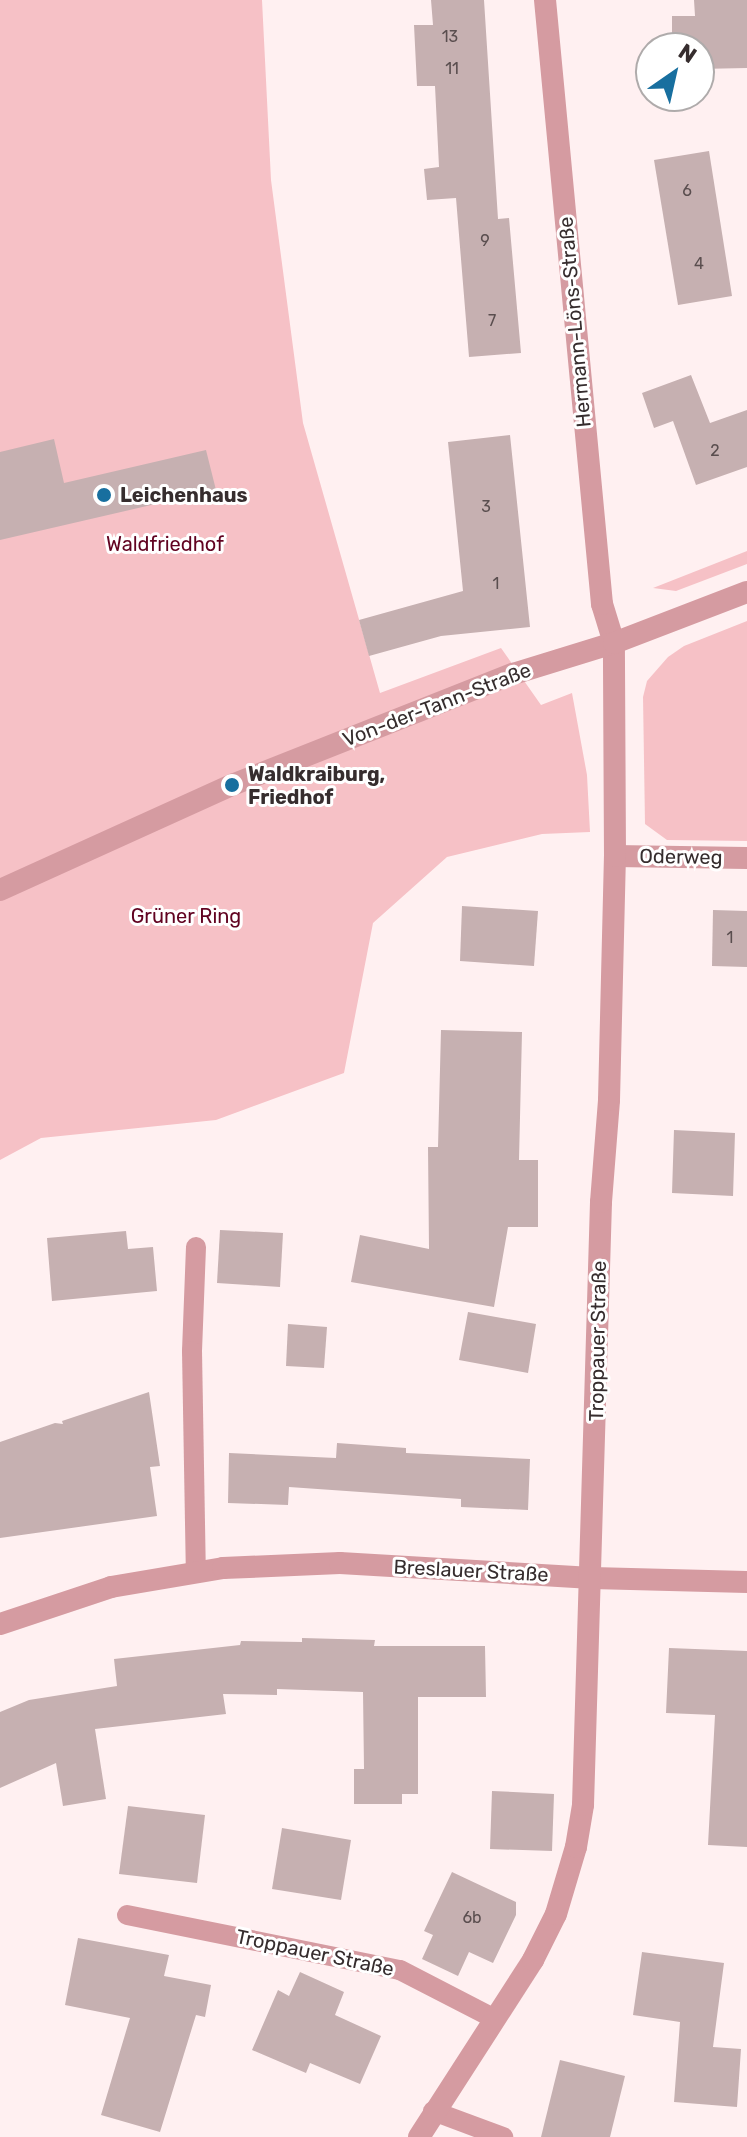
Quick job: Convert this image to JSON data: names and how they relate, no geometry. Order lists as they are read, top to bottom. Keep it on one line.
{"streets":{"street":["Hermann-Löns-Straße","Von-der-Tann-Straße","Oderweg","Troppauer Straße","Breslauer Straße"]},"crossings":[["Hermann-Löns-Straße","Von-der-Tann-Straße"],["Hermann-Löns-Straße","Troppauer Straße"],["Von-der-Tann-Straße","Troppauer Straße"],["Oderweg","Troppauer Straße"],["Troppauer Straße","Breslauer Straße"]],"parks":["Waldfriedhof","Grüner Ring"],"places":["Leichenhaus","Waldkraiburg, Friedhof"],"house_numbers":["13","11","6","9","4","7","2","3","1","1","6b"],"north":"top right"}
